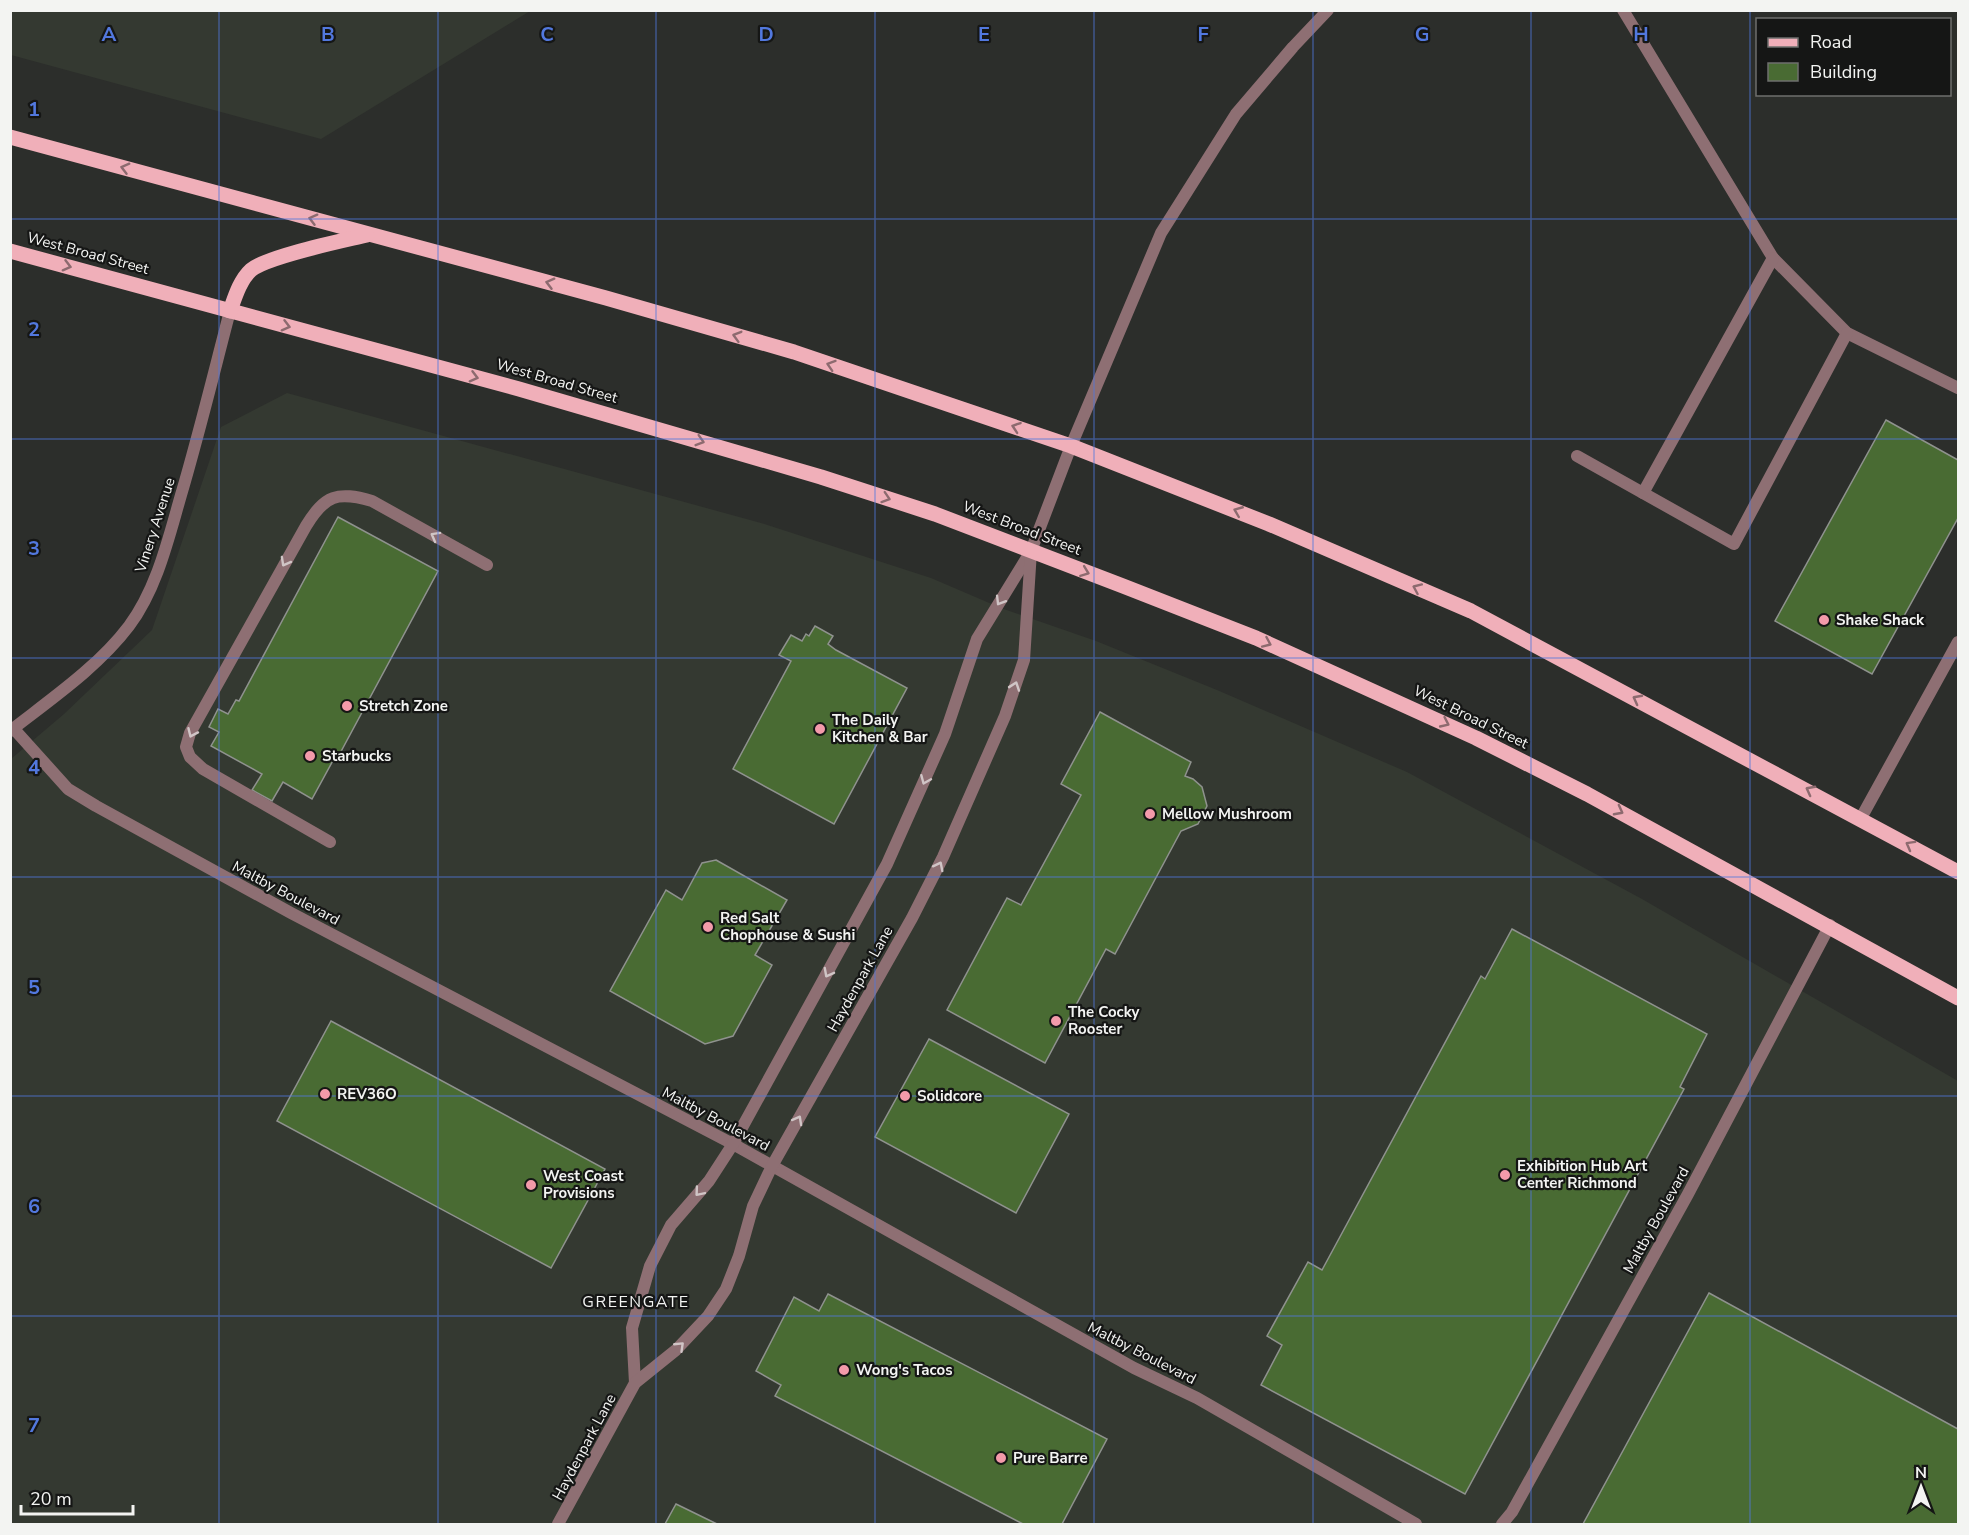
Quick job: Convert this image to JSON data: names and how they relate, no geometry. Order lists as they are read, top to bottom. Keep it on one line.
{"streets":{"main road":["West Broad Street"],"street":["Vinery Avenue","Maltby Boulevard","Haydenpark Lane"]},"crossings":[["West Broad Street","Vinery Avenue"],["West Broad Street","Maltby Boulevard"],["West Broad Street","Haydenpark Lane"],["Vinery Avenue","Maltby Boulevard"],["Maltby Boulevard","Haydenpark Lane"]],"districts":["GREENGATE"],"places":["Shake Shack","Stretch Zone","The Daily Kitchen & Bar","Starbucks","Mellow Mushroom","Red Salt Chophouse & Sushi","The Cocky Rooster","REV36O","Solidcore","Exhibition Hub Art Center Richmond","West Coast Provisions","Wong's Tacos","Pure Barre"],"legend":["Road","Building"],"scale_bar":"20 m","north":"top","grid":{"columns":["A","B","C","D","E","F","G","H"],"rows":["1","2","3","4","5","6","7"]}}
